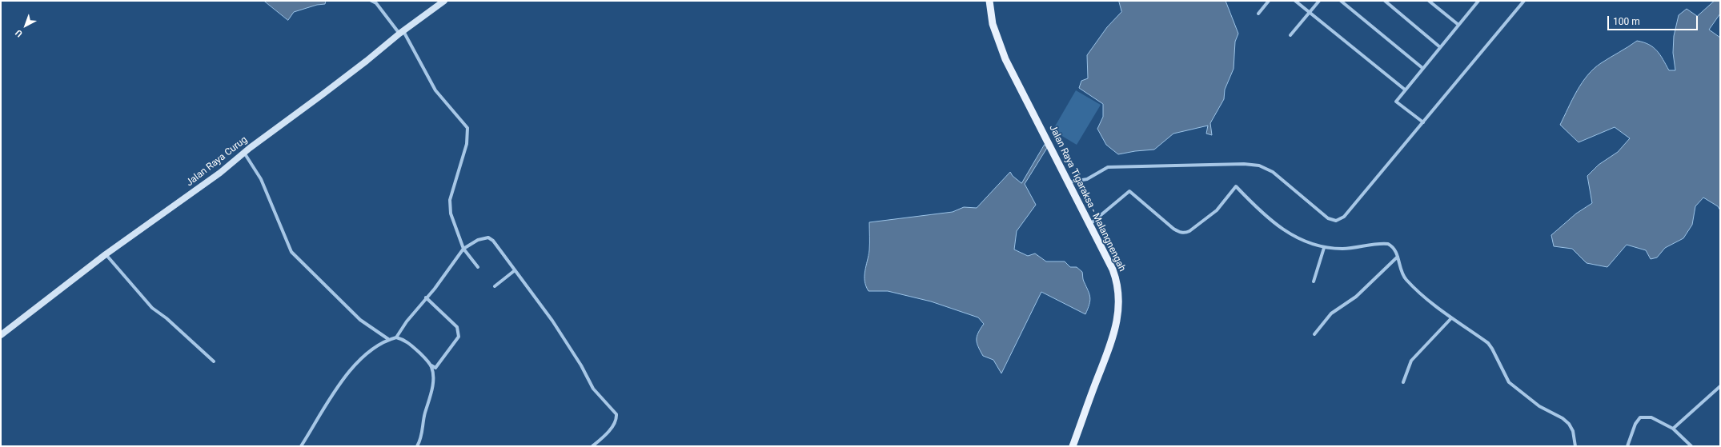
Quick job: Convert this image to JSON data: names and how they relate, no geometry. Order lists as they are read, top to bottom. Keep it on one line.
{"streets":{"main road":["Jalan Raya Tigaraksa - Malangnengah"],"street":["Jalan Raya Curug"]},"scale_bar":"100 m","north":"bottom left"}
